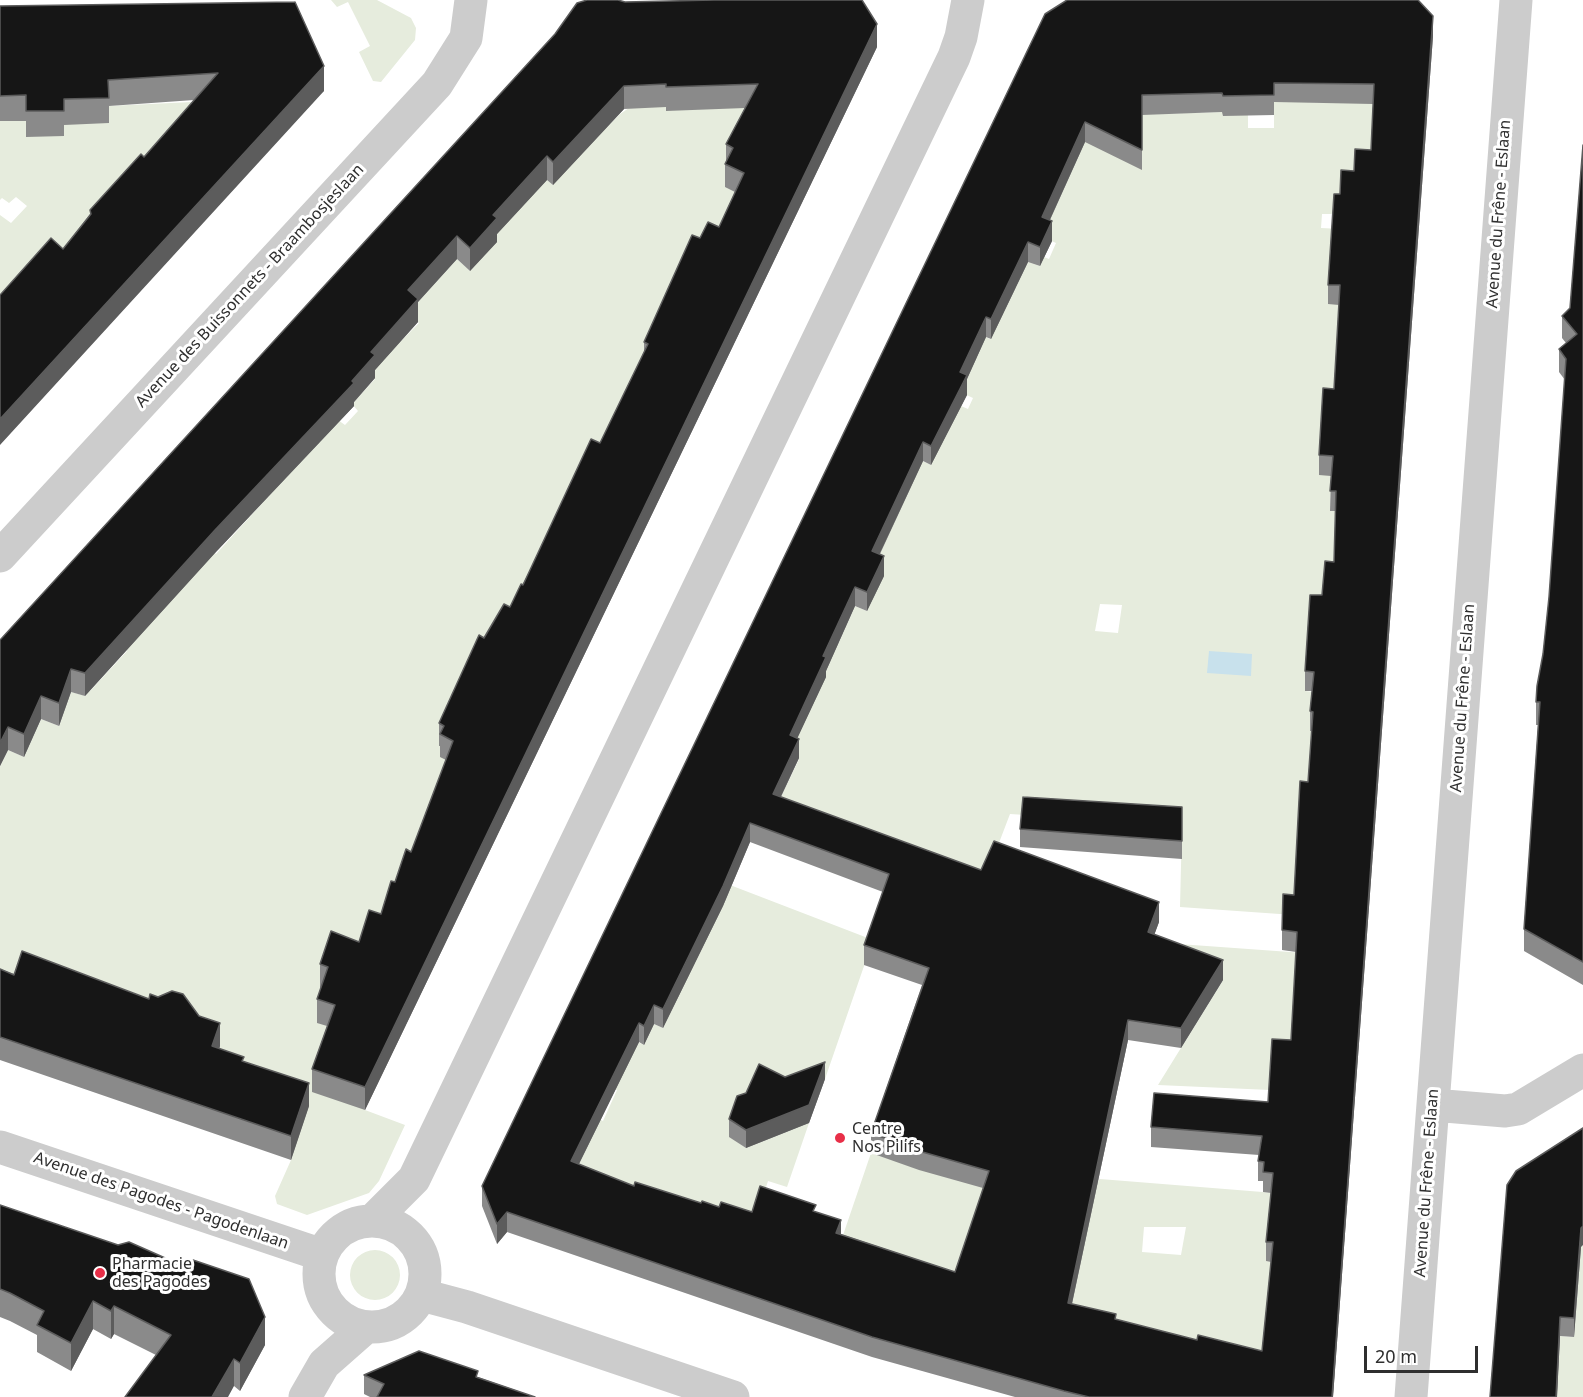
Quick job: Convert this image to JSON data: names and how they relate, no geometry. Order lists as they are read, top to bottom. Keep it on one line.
{"streets":{"street":["Avenue du Frêne - Eslaan","Avenue des Buissonnets - Braambosjeslaan","Avenue des Pagodes - Pagodenlaan"]},"places":["Centre Nos Pilifs","Pharmacie des Pagodes"],"scale_bar":"20 m"}
